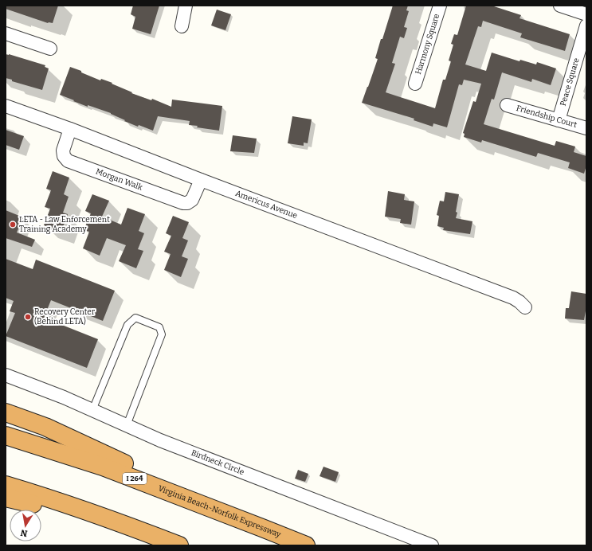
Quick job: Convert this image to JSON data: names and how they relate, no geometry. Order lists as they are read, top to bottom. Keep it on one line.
{"streets":{"highway":["I 264","Virginia Beach-Norfolk Expressway"],"street":["Harmony Square","Peace Square","Friendship Court","Morgan Walk","Americus Avenue","Birdneck Circle"]},"crossings":[["Peace Square","Friendship Court"],["Morgan Walk","Americus Avenue"]],"places":["LETA - Law Enforcement Training Academy","Recovery Center (Behind LETA)"],"north":"bottom"}
